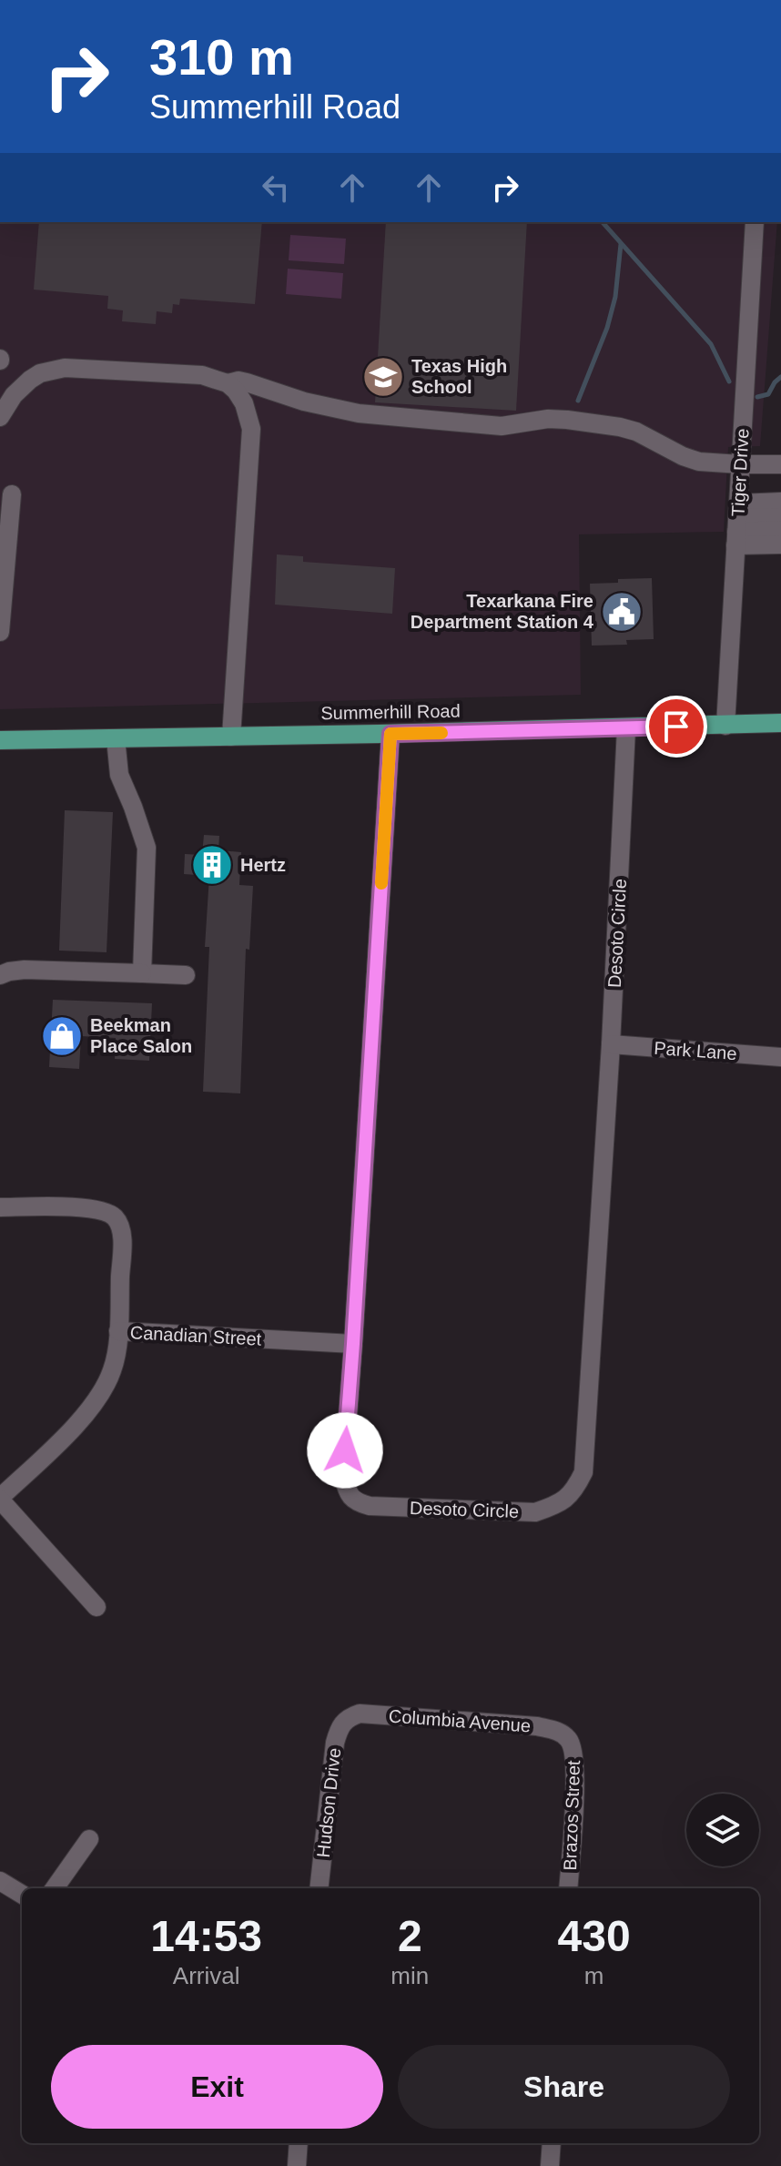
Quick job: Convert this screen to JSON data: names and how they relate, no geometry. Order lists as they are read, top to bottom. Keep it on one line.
{"streets":{"main road":["Summerhill Road"],"street":["Tiger Drive","Desoto Circle","Park Lane","Canadian Street","Columbia Avenue","Hudson Drive","Brazos Street"]},"crossings":[["Tiger Drive","Summerhill Road"],["Summerhill Road","Desoto Circle"],["Desoto Circle","Park Lane"],["Desoto Circle","Canadian Street"],["Columbia Avenue","Hudson Drive"],["Columbia Avenue","Brazos Street"]],"places":{"school or university":["Texas High School"],"public building":["Texarkana Fire Department Station 4"],"building":["Hertz"],"shop":["Beekman Place Salon"]},"page":{"turn":["310 m","Summerhill Road"],"eta":["14:53","Arrival","2","min","430","m"],"buttons":["Exit","Share"]}}
